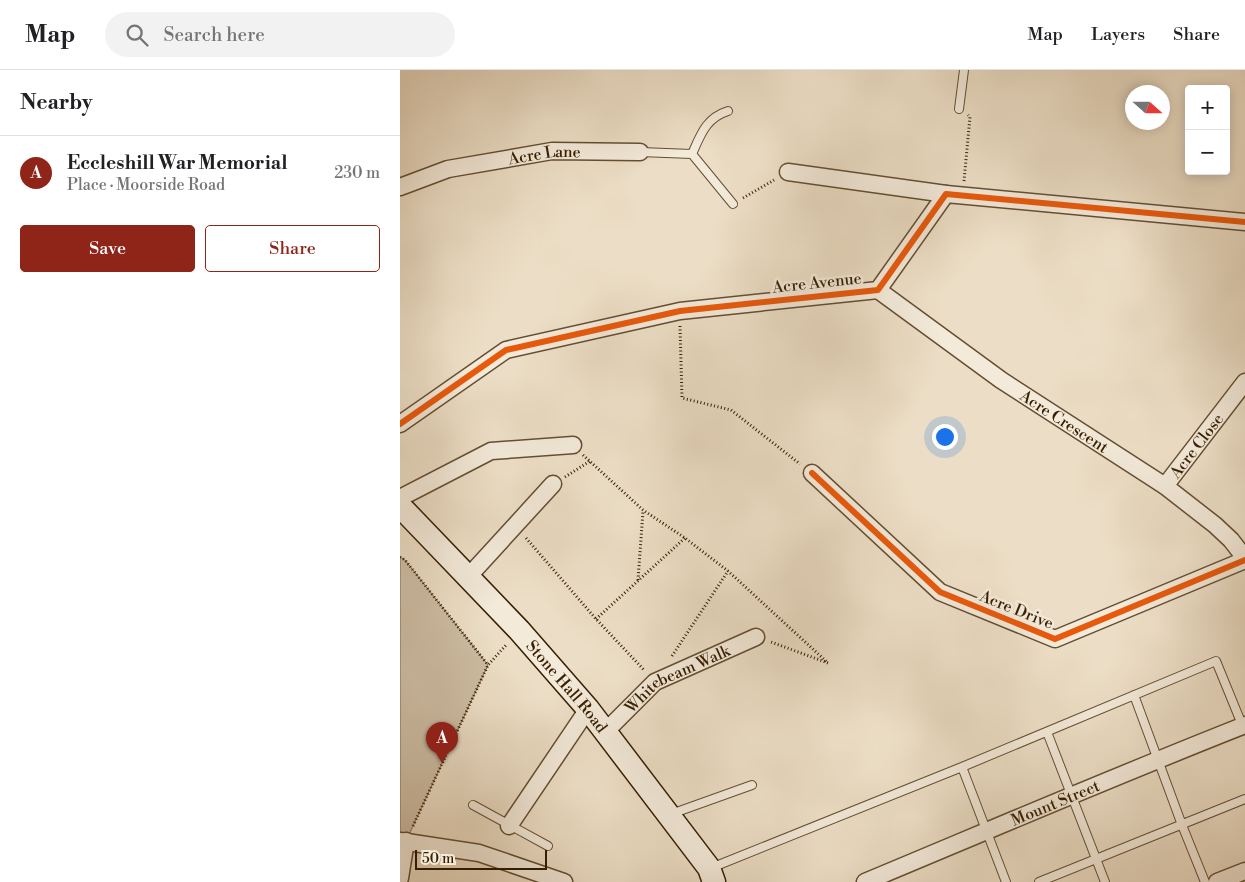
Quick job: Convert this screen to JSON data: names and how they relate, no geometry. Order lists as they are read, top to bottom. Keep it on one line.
{"streets":{"street":["Acre Lane","Acre Avenue","Acre Crescent","Acre Close","Acre Drive","Whitebeam Walk","Stone Hall Road","Mount Street"]},"crossings":[["Acre Avenue","Acre Crescent"],["Acre Crescent","Acre Close"],["Acre Crescent","Acre Drive"],["Whitebeam Walk","Stone Hall Road"]],"scale_bar":"50 m","north":"right","page":{"header":"Map","search":"Search here","nav":["Map","Layers","Share"],"heading":"Nearby","map_buttons":["+","−"],"list":[{"mark":"A","name":"Eccleshill War Memorial","note":"Place · Moorside Road","value":"230 m"}],"buttons":["Save","Share"],"pins":"A","scale":"50 m"}}
